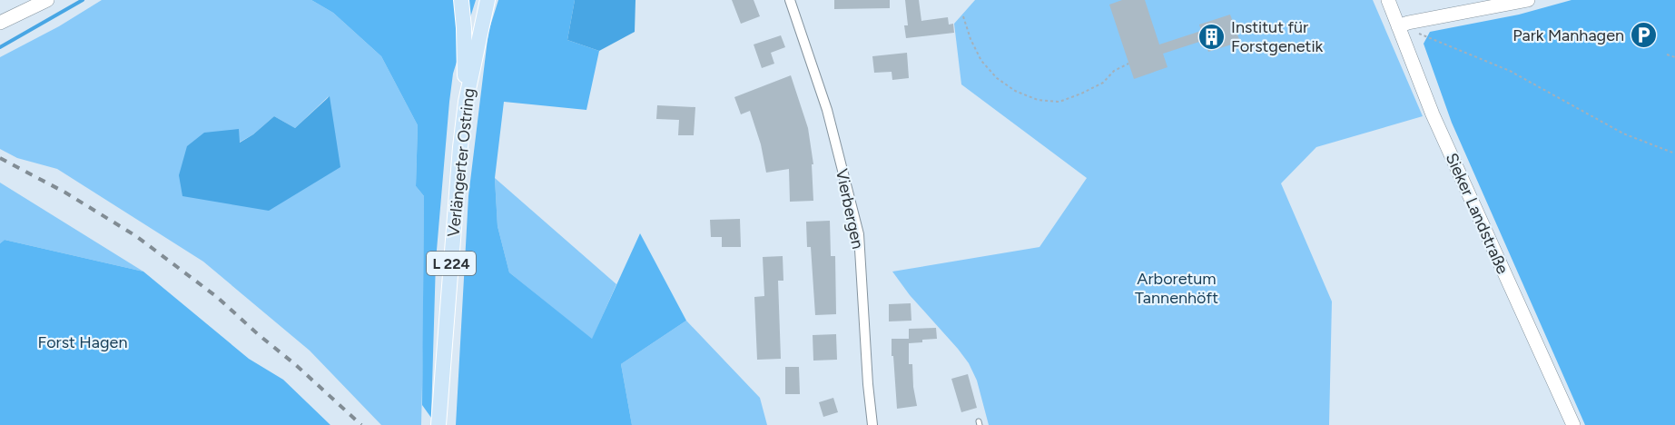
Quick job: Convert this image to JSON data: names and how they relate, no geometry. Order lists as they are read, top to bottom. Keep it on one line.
{"streets":{"main road":["Verlängerter Ostring","L 224"],"street":["Vierbergen","Sieker Landstraße"]},"parks":["Arboretum Tannenhöft","Forst Hagen"],"places":{"parking":["Park Manhagen"],"building":["Institut für Forstgenetik"]}}
